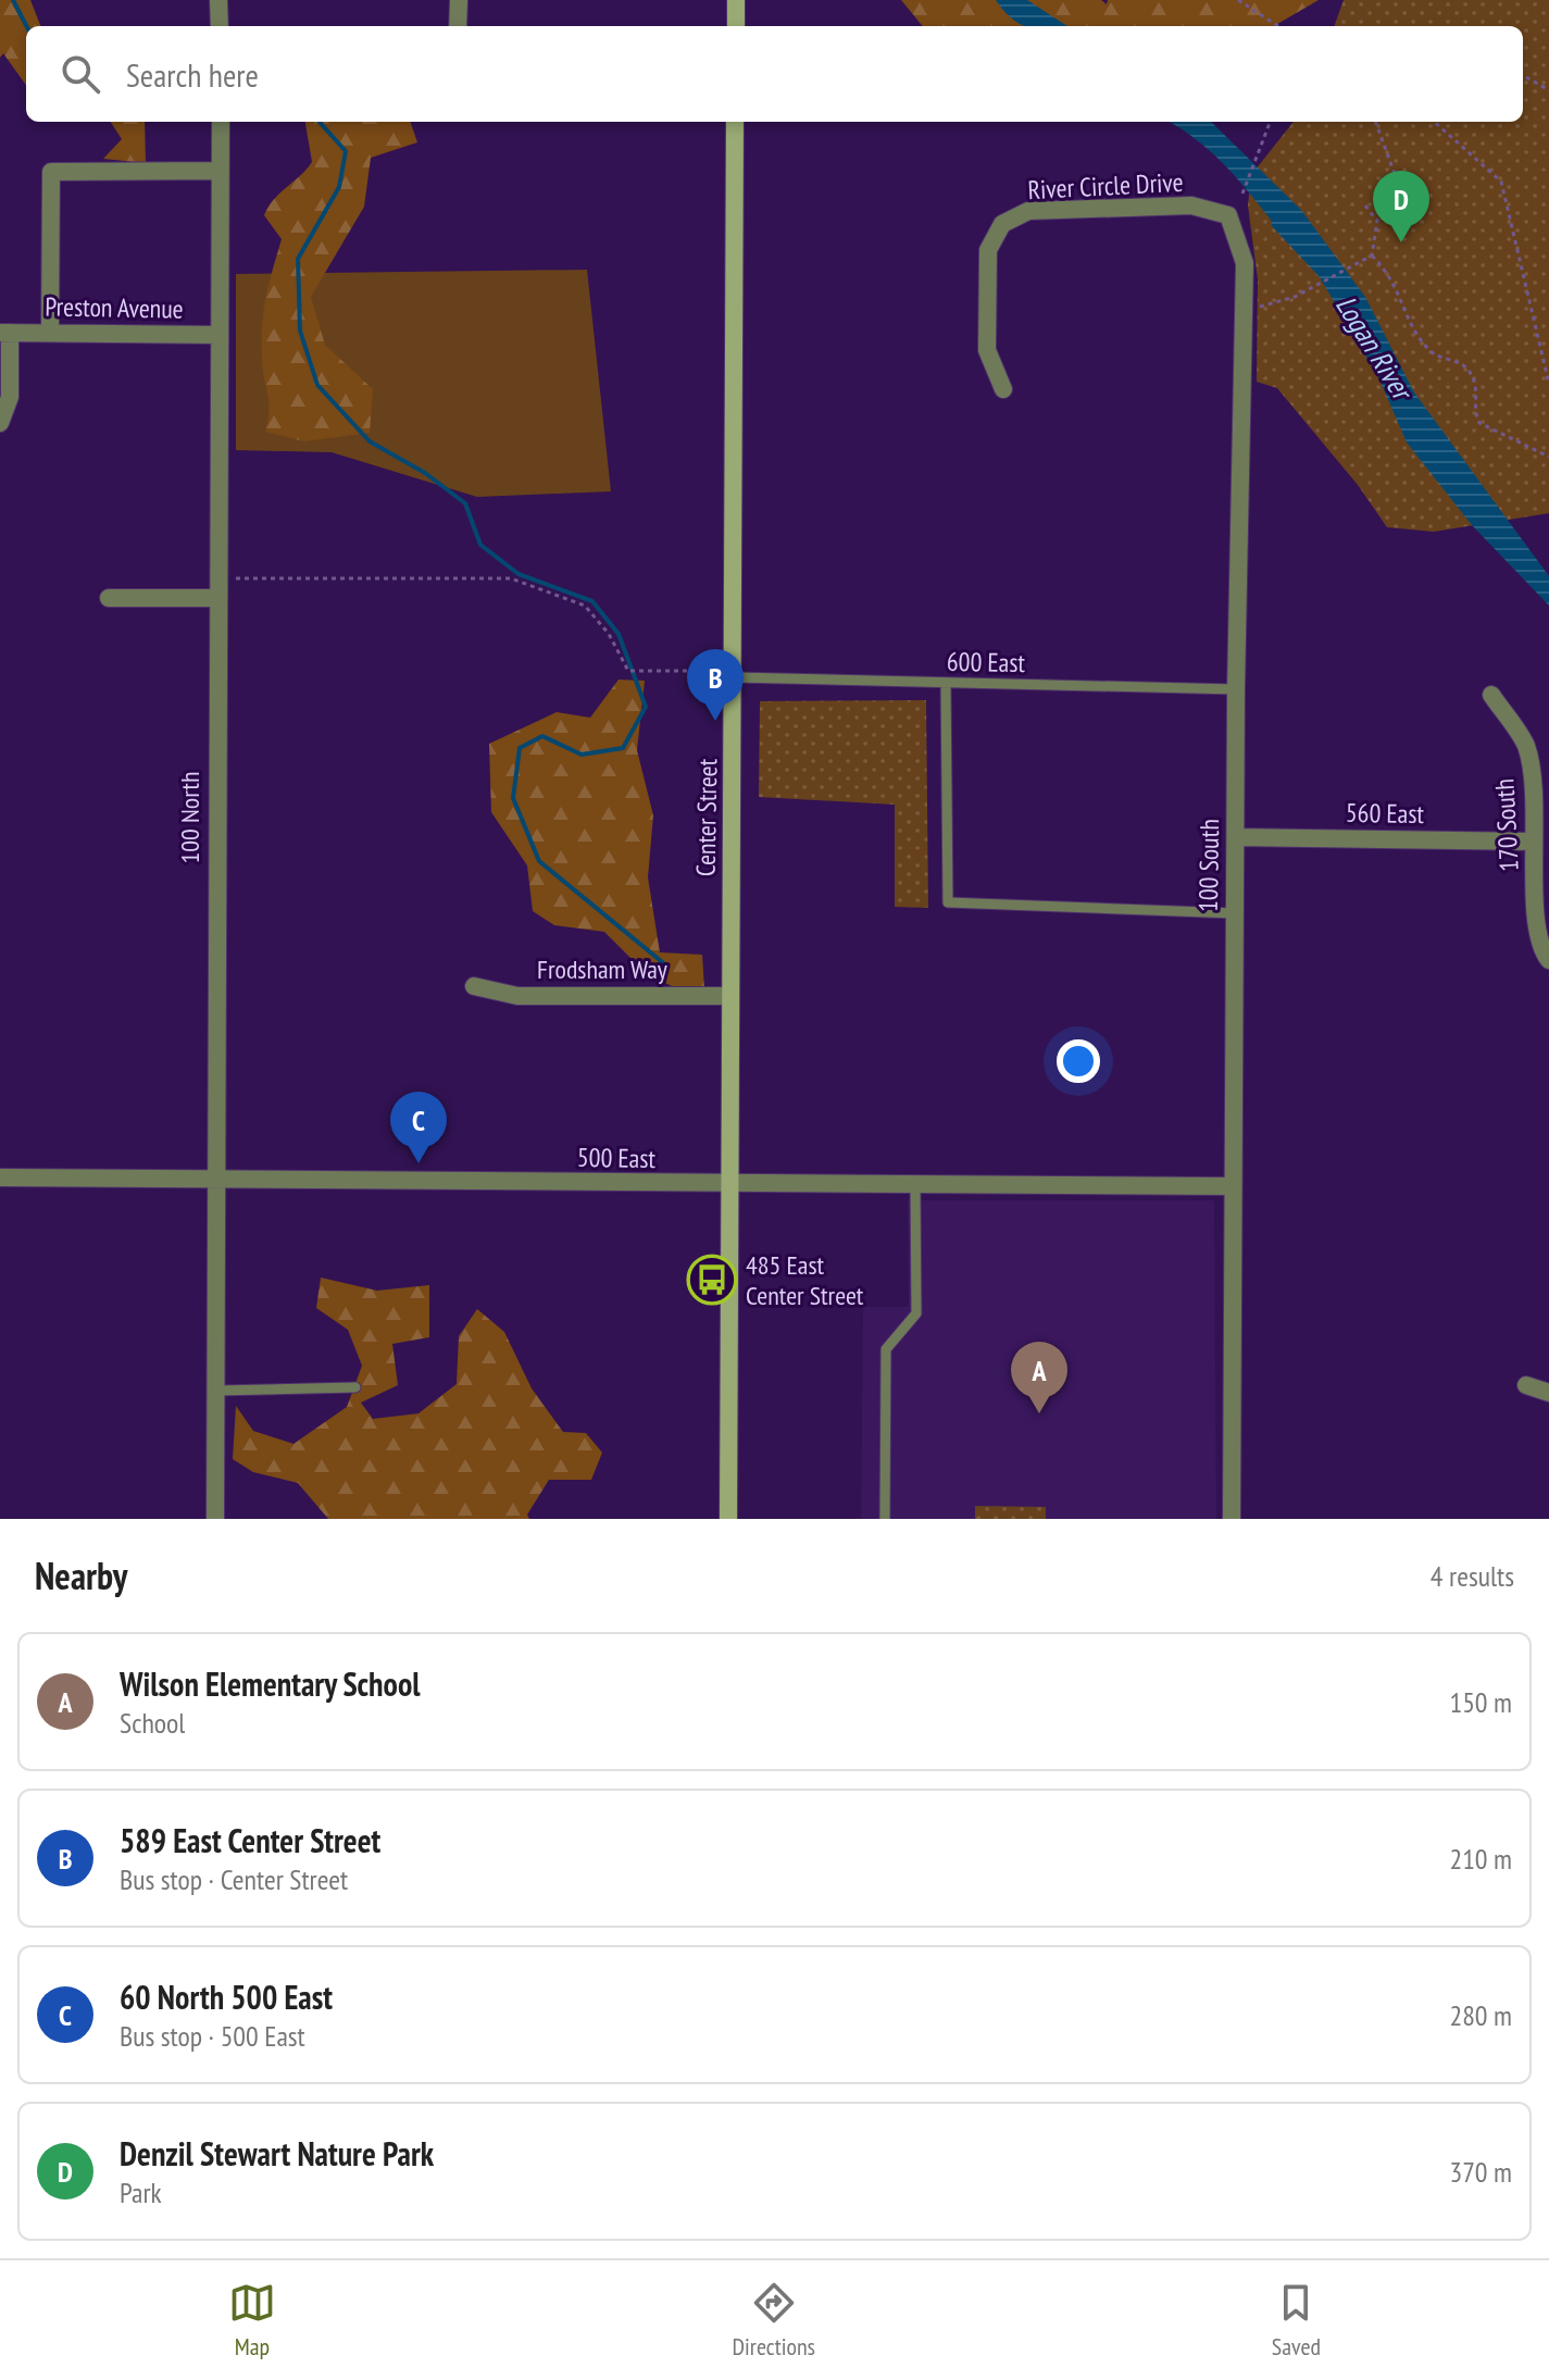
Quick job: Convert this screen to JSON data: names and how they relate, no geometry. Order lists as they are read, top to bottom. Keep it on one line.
{"streets":{"street":["River Circle Drive","Preston Avenue","560 East","100 North","Center Street","170 South","100 South","Frodsham Way","500 East"],"lane":["600 East"]},"crossings":[["River Circle Drive","100 South"],["Preston Avenue","100 North"],["600 East","Center Street"],["600 East","100 South"],["560 East","170 South"],["560 East","100 South"],["100 North","500 East"],["Center Street","Frodsham Way"],["Center Street","500 East"],["100 South","500 East"]],"water":["Logan River"],"places":{"bus stop":["485 East Center Street"]},"page":{"search":"Search here","pins":["D","B","C","A"],"heading":["Nearby","4 results"],"list":[{"mark":"A","name":"Wilson Elementary School","note":"School","value":"150 m"},{"mark":"B","name":"589 East Center Street","note":"Bus stop · Center Street","value":"210 m"},{"mark":"C","name":"60 North 500 East","note":"Bus stop · 500 East","value":"280 m"},{"mark":"D","name":"Denzil Stewart Nature Park","note":"Park","value":"370 m"}],"nav":["Map","Directions","Saved"]}}
